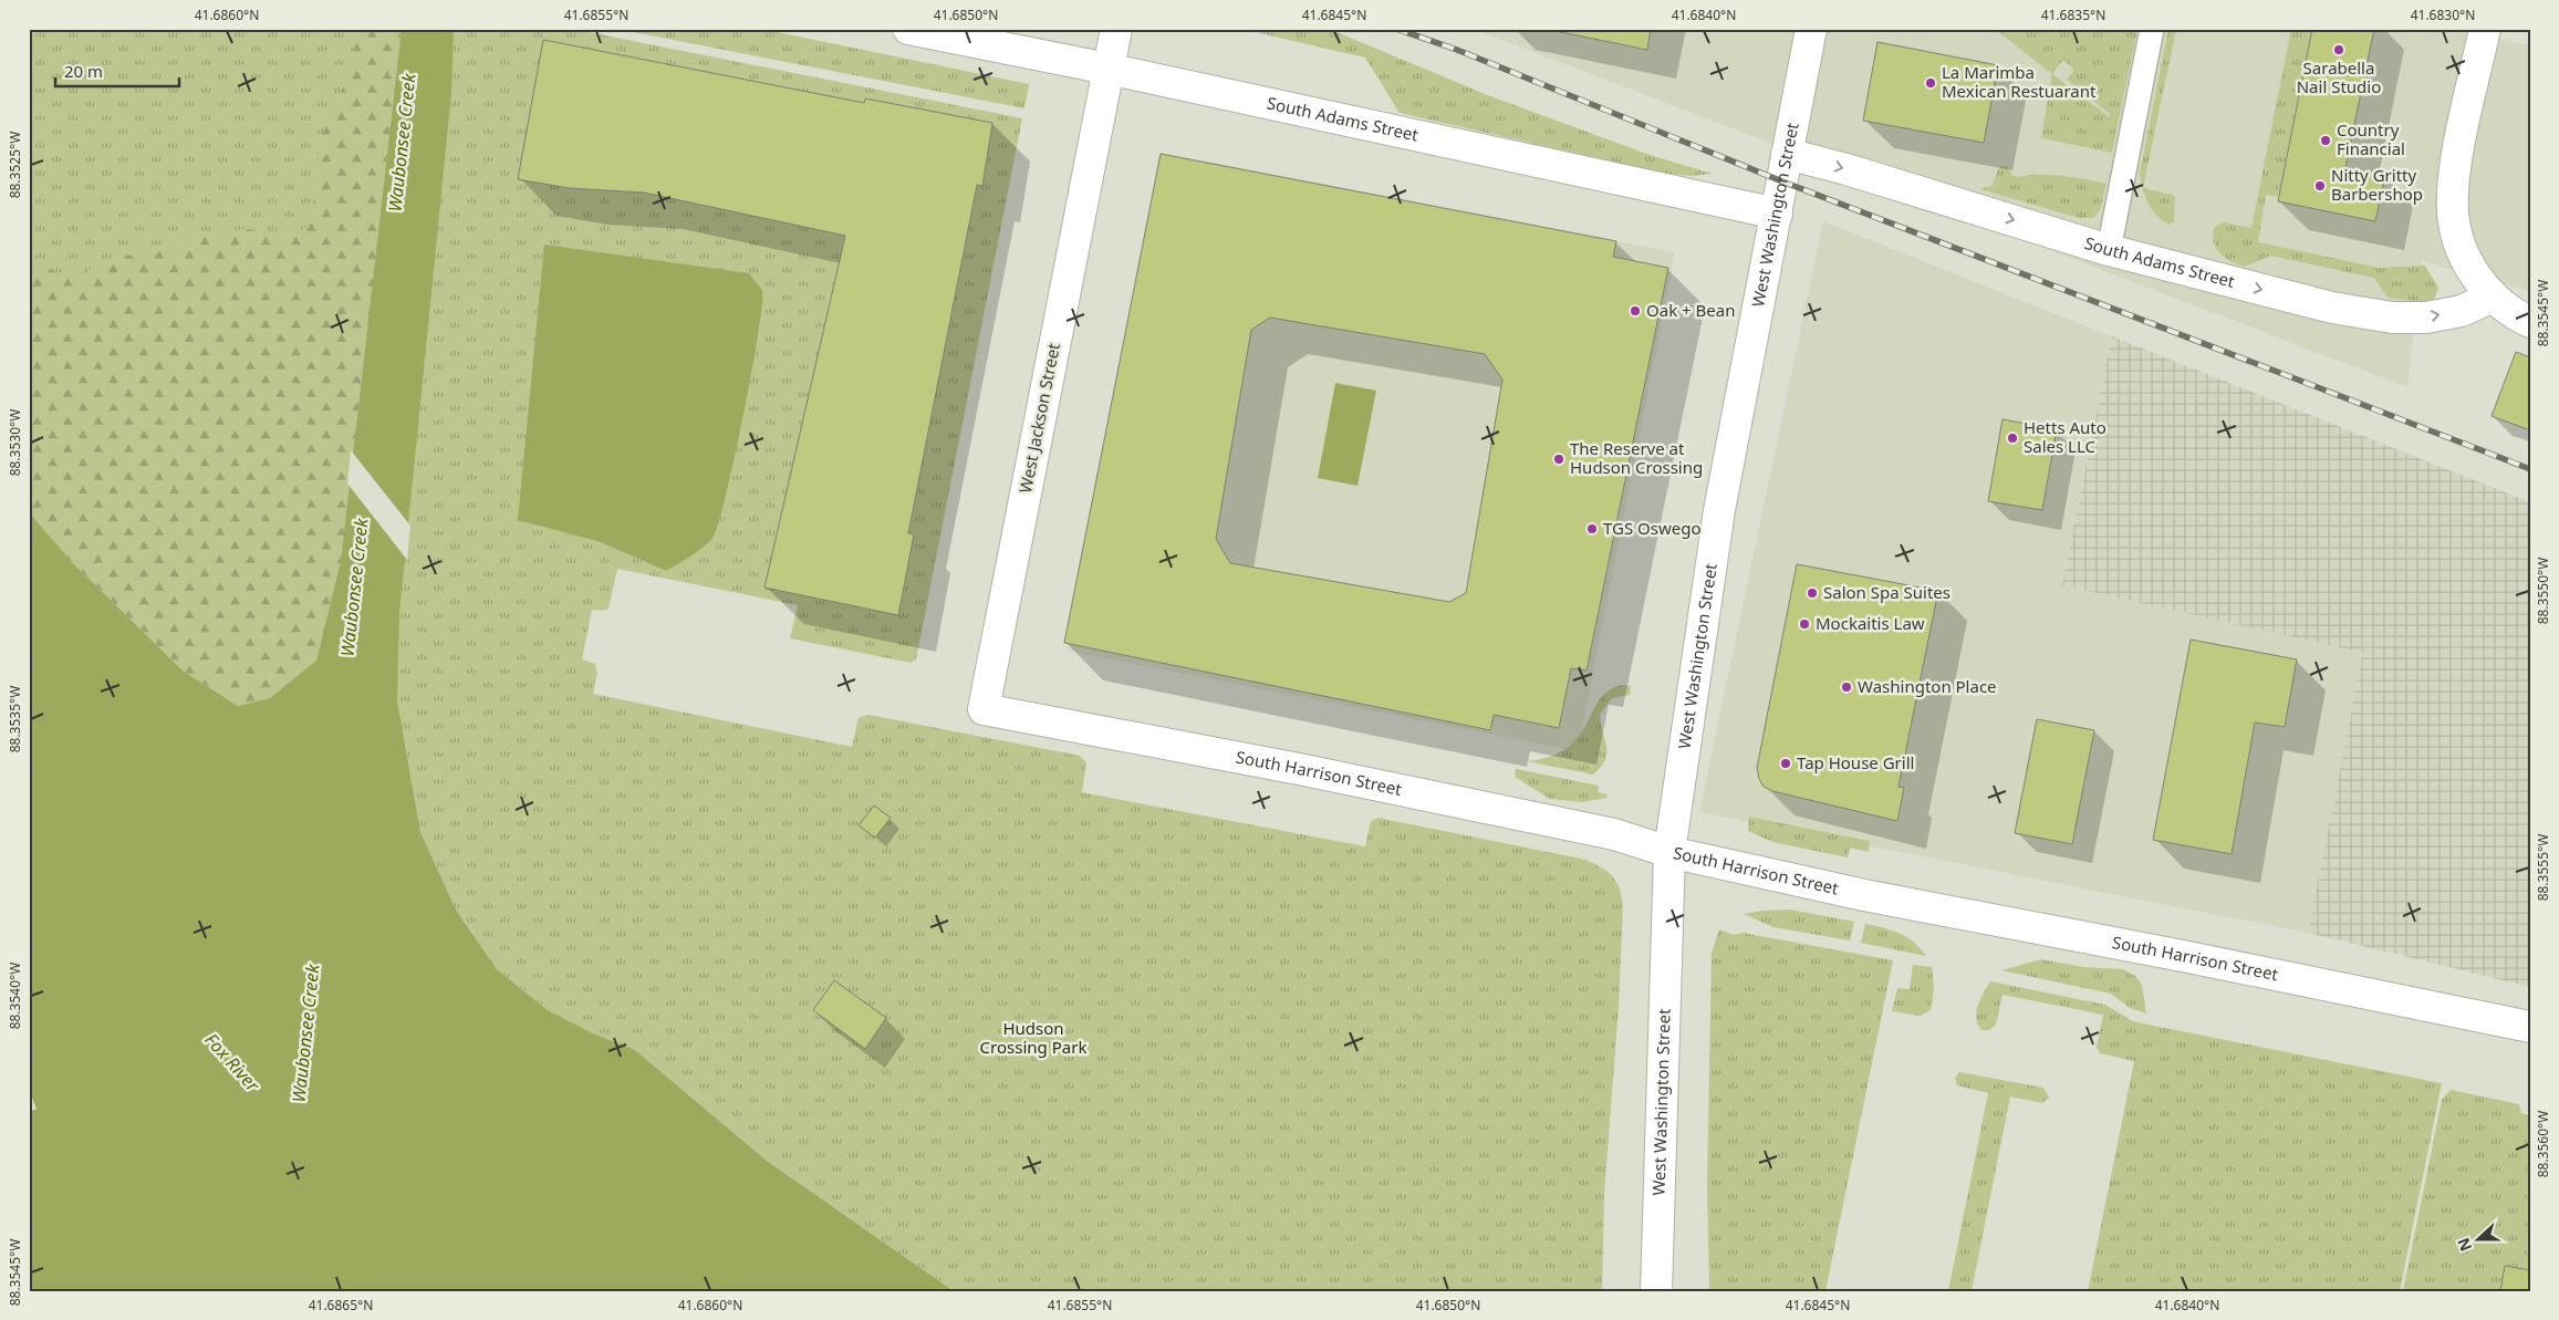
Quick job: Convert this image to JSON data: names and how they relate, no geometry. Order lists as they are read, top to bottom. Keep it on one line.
{"streets":{"street":["South Adams Street","West Washington Street","West Jackson Street","South Harrison Street"]},"crossings":[["South Adams Street","West Washington Street"],["South Adams Street","West Jackson Street"],["West Washington Street","South Harrison Street"],["West Jackson Street","South Harrison Street"]],"one_way":["South Adams Street"],"water":["Waubonsee Creek","Fox River"],"parks":["Hudson Crossing Park"],"places":["Sarabella Nail Studio","La Marimba Mexican Restuarant","Country Financial","Nitty Gritty Barbershop","Oak + Bean","Hetts Auto Sales LLC","The Reserve at Hudson Crossing","TGS Oswego","Salon Spa Suites","Mockaitis Law","Washington Place","Tap House Grill"],"scale_bar":"20 m","north":"left","coordinates":["41.6860°N","41.6855°N","41.6850°N","41.6845°N","41.6840°N","41.6835°N","41.6830°N","88.3525°W","88.3545°W","88.3530°W","88.3550°W","88.3535°W","88.3555°W","88.3540°W","88.3560°W","41.6865°N"]}
